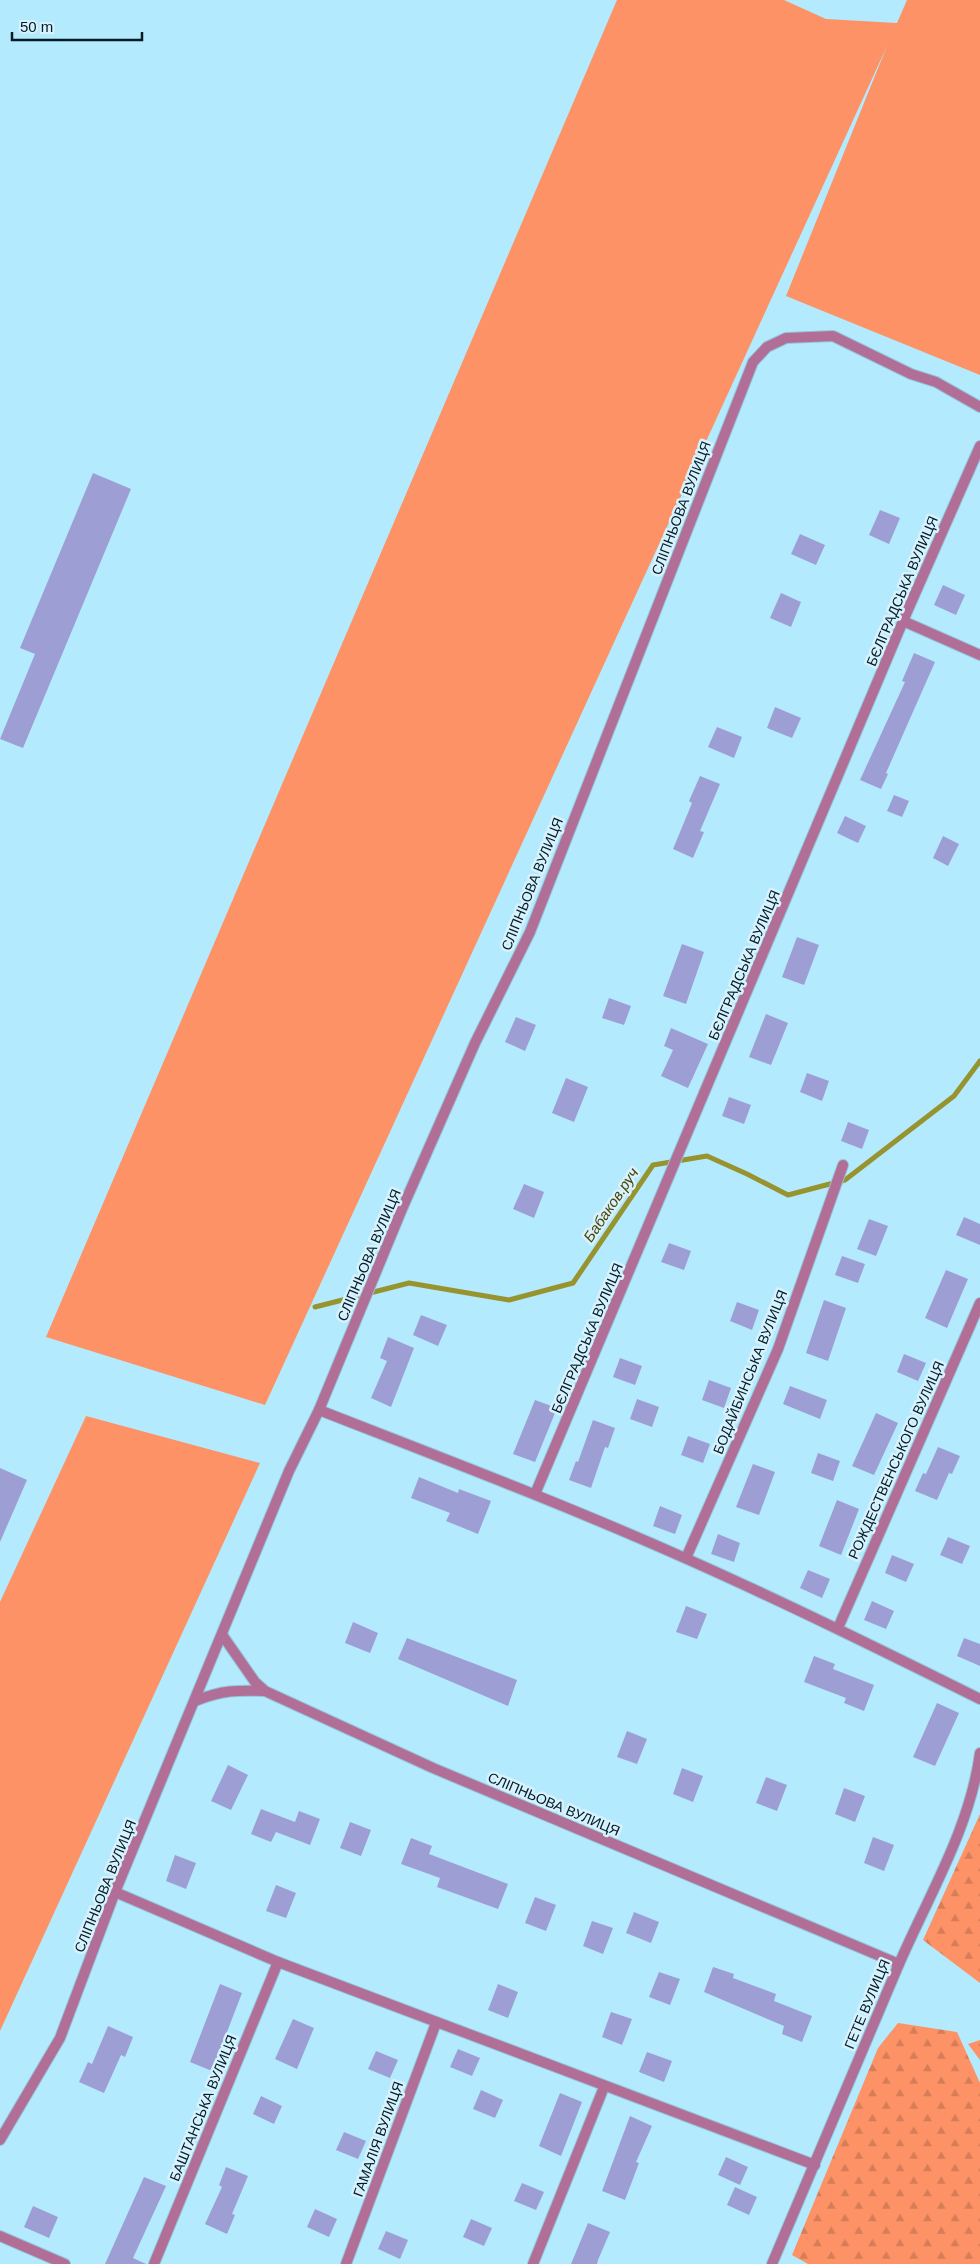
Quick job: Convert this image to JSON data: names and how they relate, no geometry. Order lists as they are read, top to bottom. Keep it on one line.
{"streets":{"street":["СЛІПНЬОВА ВУЛИЦЯ","БЄЛГРАДСЬКА ВУЛИЦЯ","БОДАЙБИНСЬКА ВУЛИЦЯ","РОЖДЕСТВЕНСЬКОГО ВУЛИЦЯ","ГЕТЕ ВУЛИЦЯ","БАШТАНСЬКА ВУЛИЦЯ","ГАМАЛІЯ ВУЛИЦЯ"]},"crossings":[["СЛІПНЬОВА ВУЛИЦЯ","ГЕТЕ ВУЛИЦЯ"]],"water":["Бабаков.руч"],"scale_bar":"50 m"}
